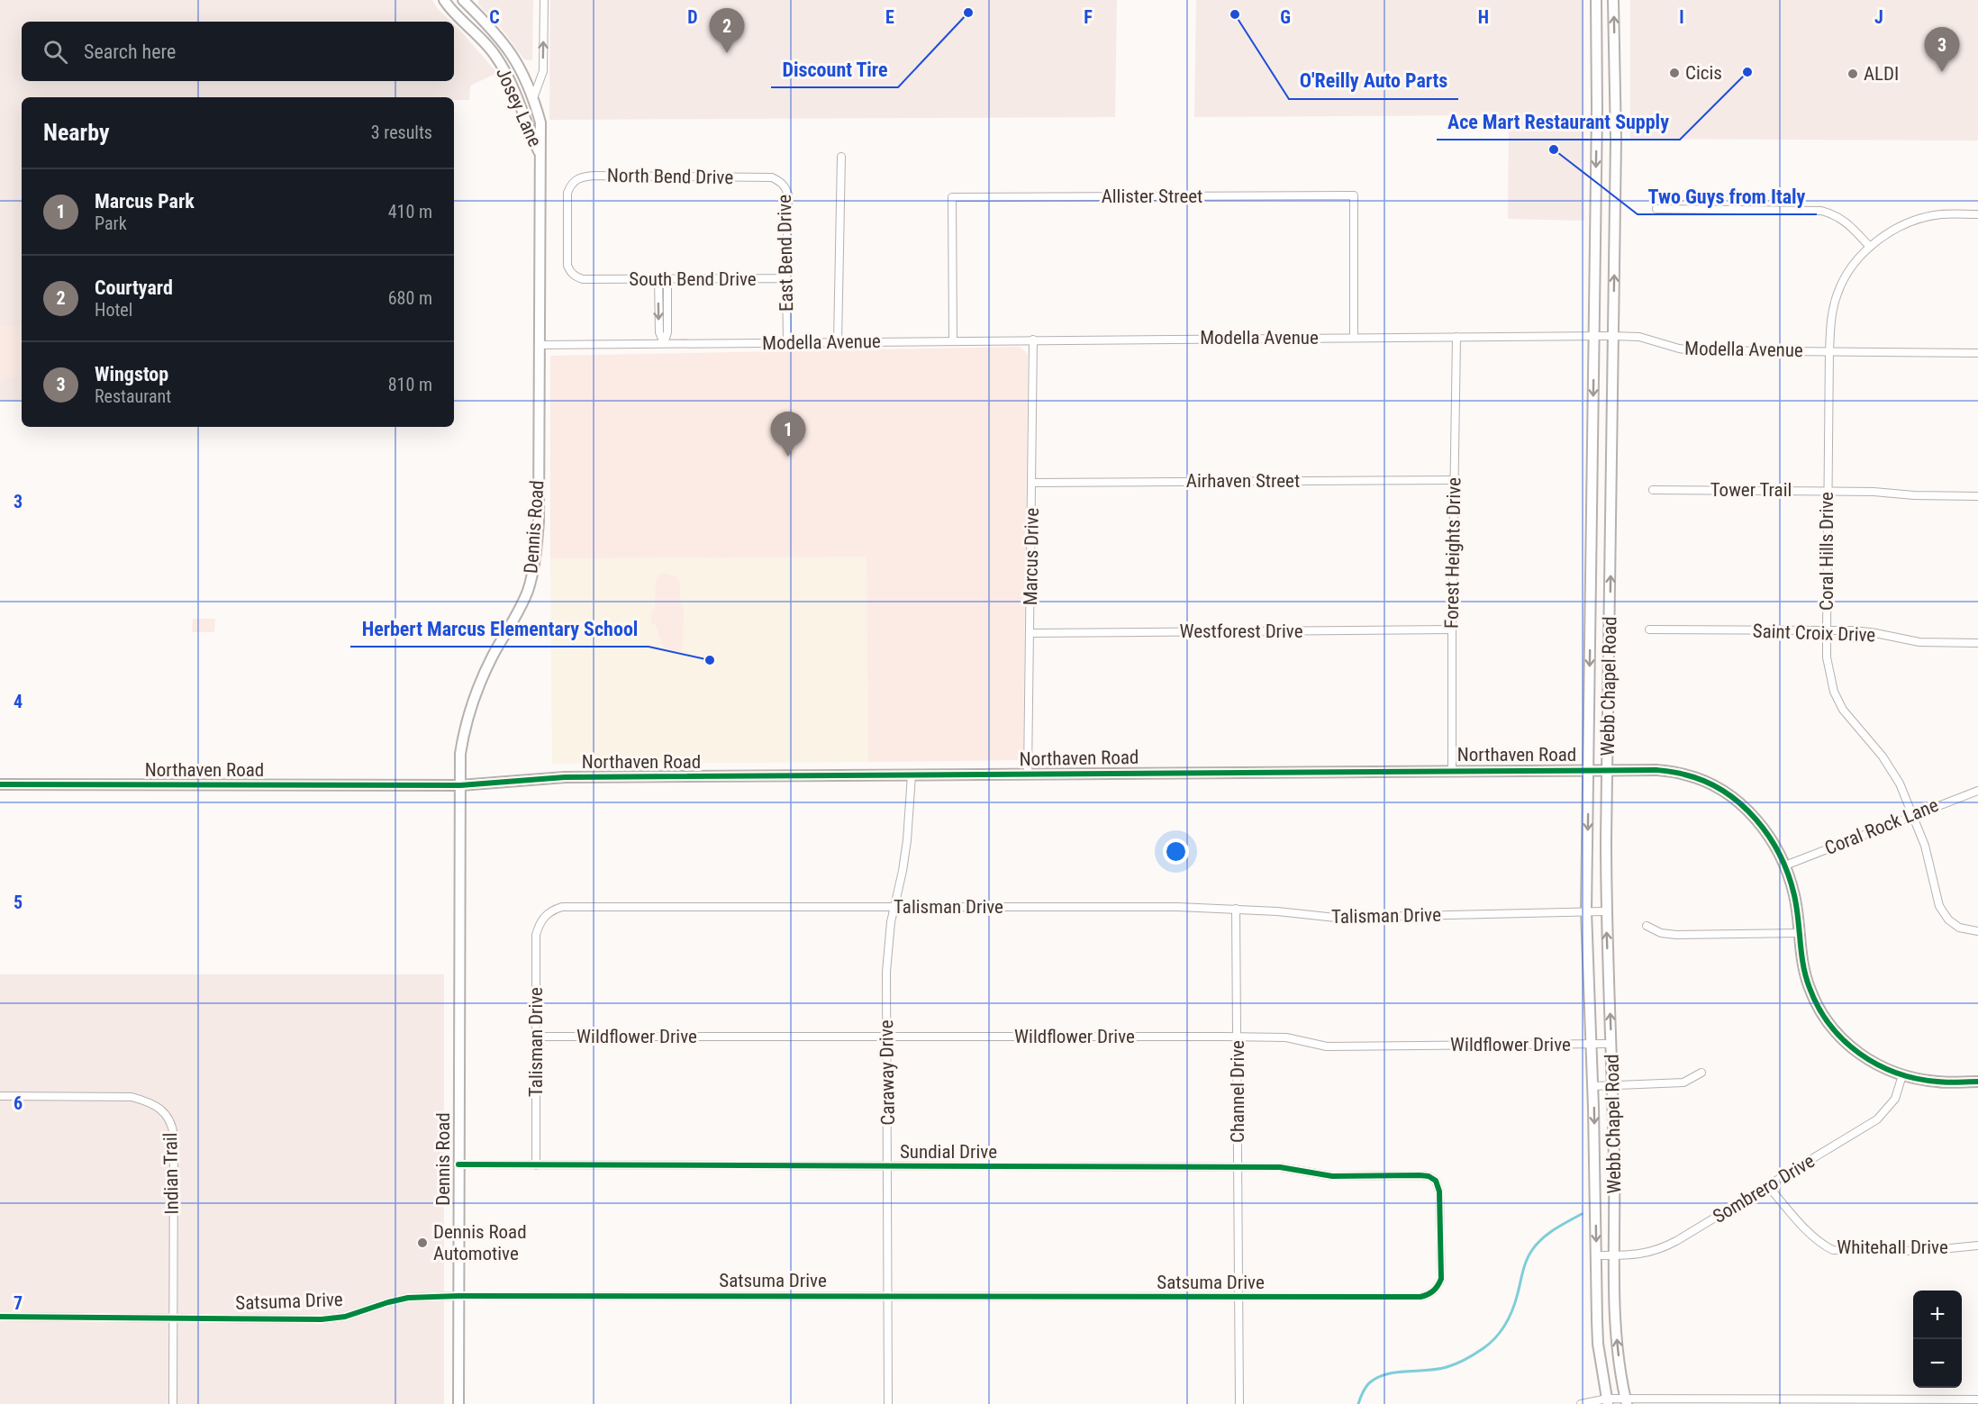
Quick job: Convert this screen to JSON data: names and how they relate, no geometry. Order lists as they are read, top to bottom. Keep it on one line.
{"streets":{"street":["Josey Lane","North Bend Drive","Allister Street","East Bend Drive","South Bend Drive","Modella Avenue","Airhaven Street","Tower Trail","Dennis Road","Coral Hills Drive","Forest Heights Drive","Marcus Drive","Westforest Drive","Saint Croix Drive","Webb Chapel Road","Northaven Road","Coral Rock Lane","Talisman Drive","Wildflower Drive","Caraway Drive","Channel Drive","Sundial Drive","Indian Trail","Sombrero Drive","Whitehall Drive","Satsuma Drive"]},"crossings":[["Josey Lane","Dennis Road"],["North Bend Drive","East Bend Drive"],["North Bend Drive","South Bend Drive"],["Allister Street","Modella Avenue"],["East Bend Drive","South Bend Drive"],["East Bend Drive","Modella Avenue"],["Modella Avenue","Dennis Road"],["Modella Avenue","Coral Hills Drive"],["Modella Avenue","Forest Heights Drive"],["Modella Avenue","Marcus Drive"],["Modella Avenue","Webb Chapel Road"],["Airhaven Street","Forest Heights Drive"],["Airhaven Street","Marcus Drive"],["Tower Trail","Coral Hills Drive"],["Dennis Road","Northaven Road"],["Dennis Road","Sundial Drive"],["Dennis Road","Satsuma Drive"],["Coral Hills Drive","Saint Croix Drive"],["Coral Hills Drive","Coral Rock Lane"],["Forest Heights Drive","Westforest Drive"],["Forest Heights Drive","Northaven Road"],["Marcus Drive","Westforest Drive"],["Marcus Drive","Northaven Road"],["Webb Chapel Road","Northaven Road"],["Webb Chapel Road","Talisman Drive"],["Webb Chapel Road","Wildflower Drive"],["Webb Chapel Road","Sombrero Drive"],["Northaven Road","Coral Rock Lane"],["Northaven Road","Caraway Drive"],["Northaven Road","Sombrero Drive"],["Talisman Drive","Wildflower Drive"],["Talisman Drive","Caraway Drive"],["Talisman Drive","Channel Drive"],["Talisman Drive","Sundial Drive"],["Wildflower Drive","Caraway Drive"],["Wildflower Drive","Channel Drive"],["Caraway Drive","Sundial Drive"],["Caraway Drive","Satsuma Drive"],["Channel Drive","Sundial Drive"],["Channel Drive","Satsuma Drive"],["Sundial Drive","Satsuma Drive"],["Indian Trail","Satsuma Drive"],["Sombrero Drive","Whitehall Drive"]],"places":["Discount Tire","O'Reilly Auto Parts","Ace Mart Restaurant Supply","Cicis","ALDI","Two Guys from Italy","Herbert Marcus Elementary School","Dennis Road Automotive"],"page":{"pins":["2","3","1"],"search":"Search here","heading":["Nearby","3 results"],"list":[{"mark":"1","name":"Marcus Park","note":"Park","value":"410 m"},{"mark":"2","name":"Courtyard","note":"Hotel","value":"680 m"},{"mark":"3","name":"Wingstop","note":"Restaurant","value":"810 m"}],"map_buttons":["+","−"]},"grid":{"columns":["C","D","E","F","G","H","I","J"],"rows":["3","4","5","6","7"]}}
